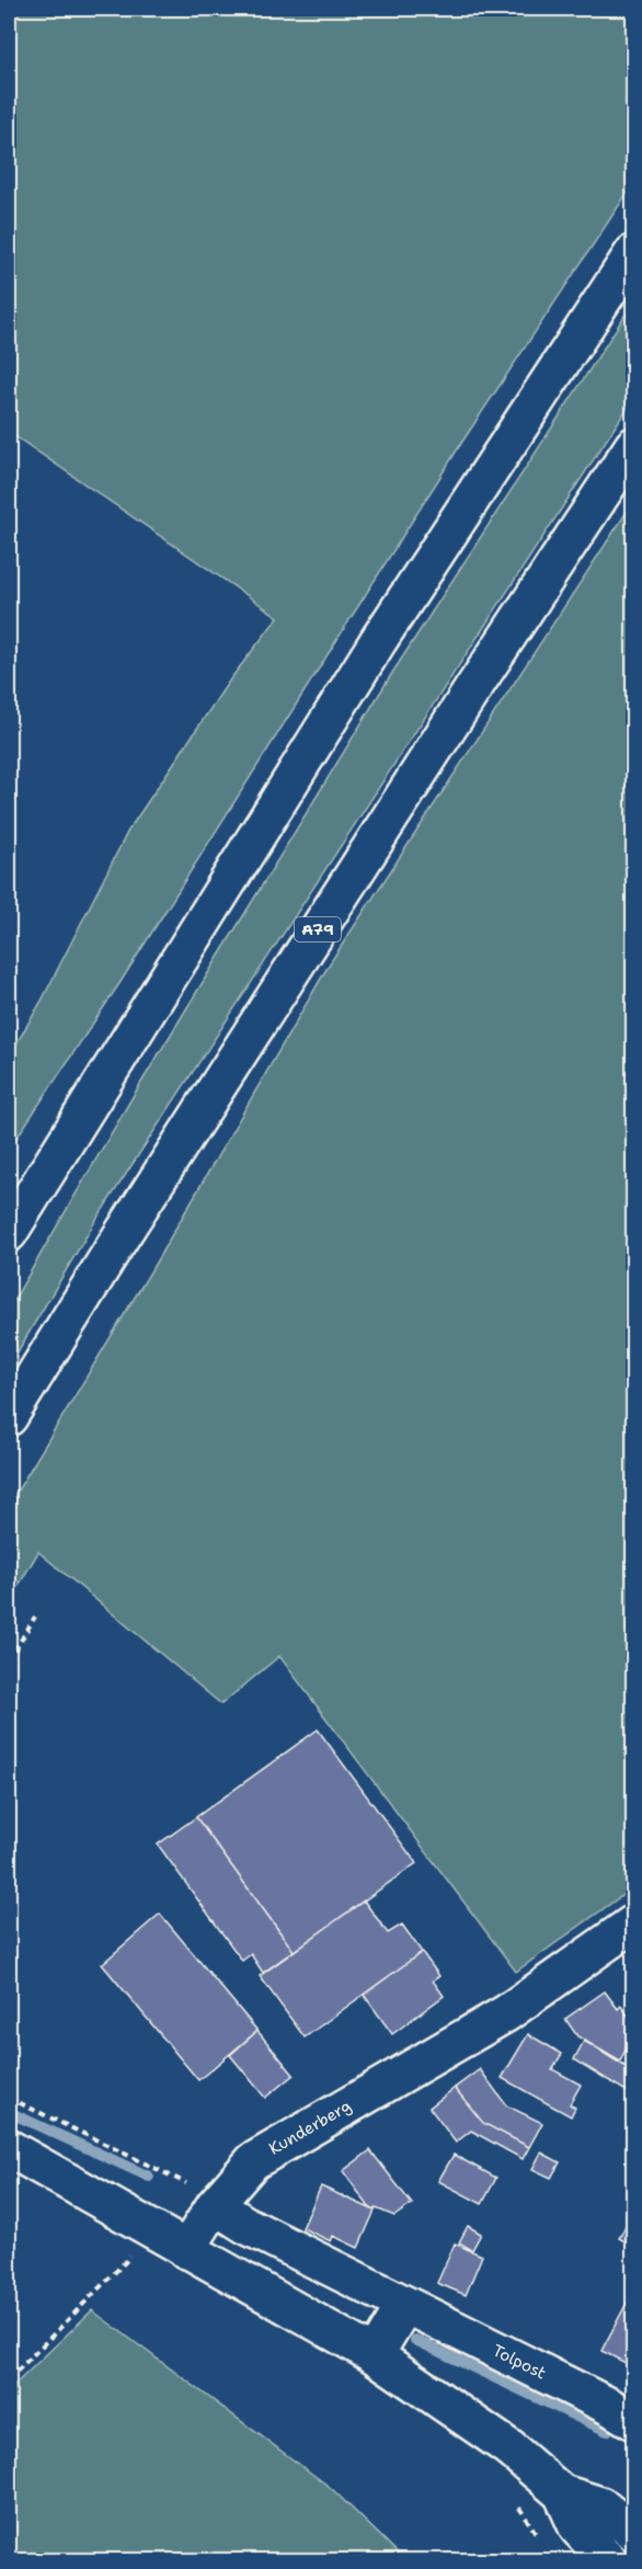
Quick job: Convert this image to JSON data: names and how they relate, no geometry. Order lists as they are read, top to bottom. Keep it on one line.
{"streets":{"main road":["A79","Kunderberg","Tolpost"]},"crossings":[["Kunderberg","Tolpost"]]}
